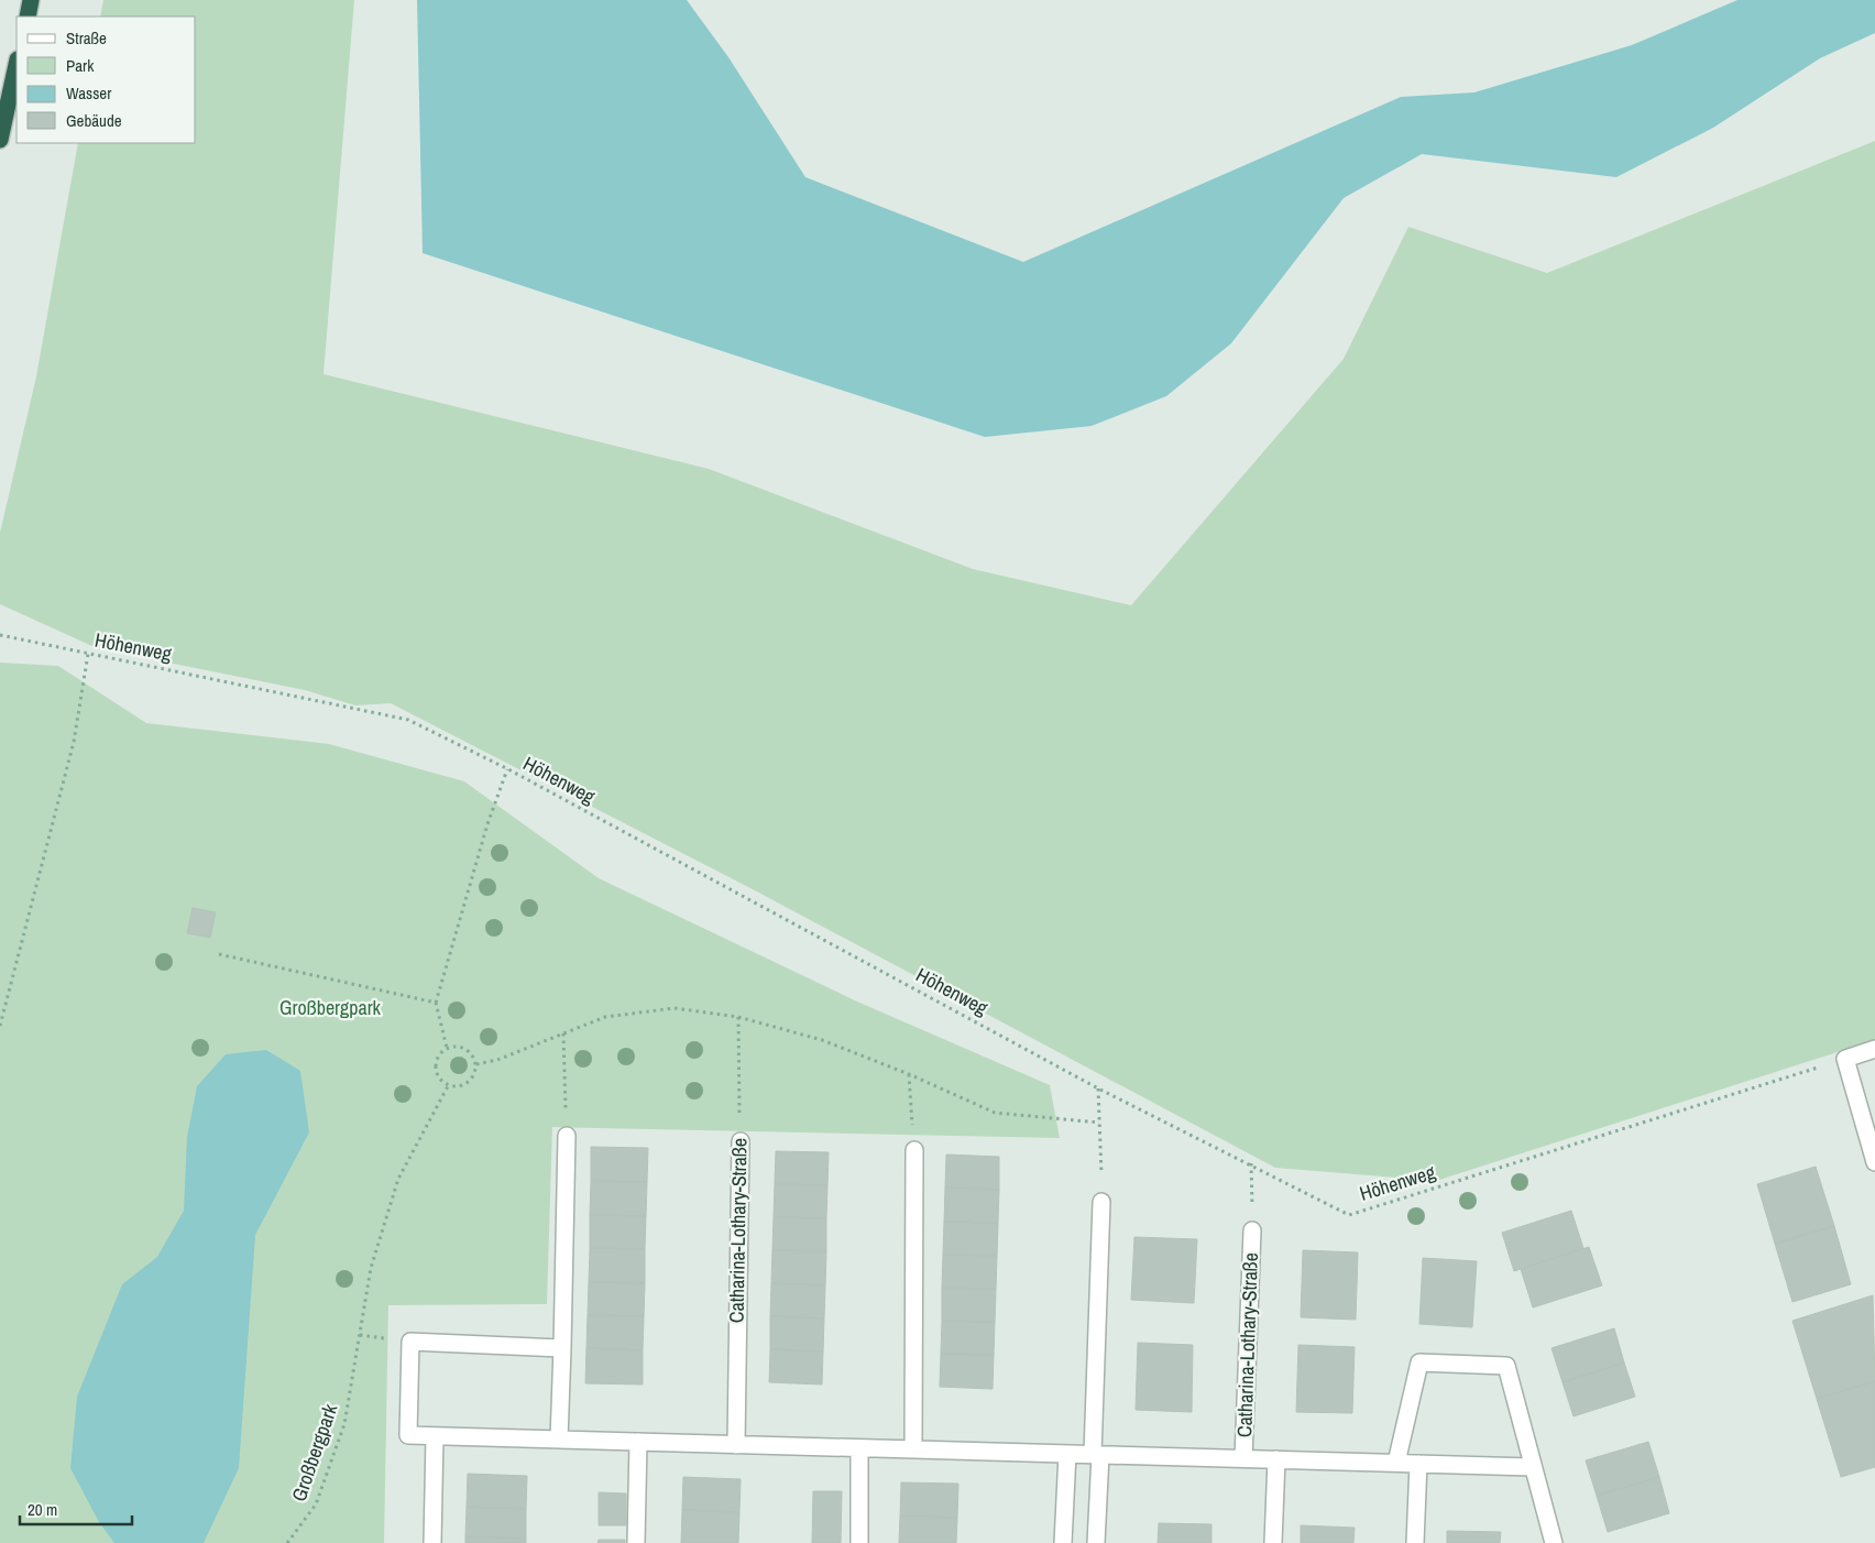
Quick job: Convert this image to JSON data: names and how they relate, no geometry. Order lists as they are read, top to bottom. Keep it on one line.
{"streets":{"street":["Catharina-Lothary-Straße"],"path":["Höhenweg","Großbergpark"]},"parks":["Großbergpark"],"legend":["Straße","Park","Wasser","Gebäude"],"scale_bar":"20 m"}
